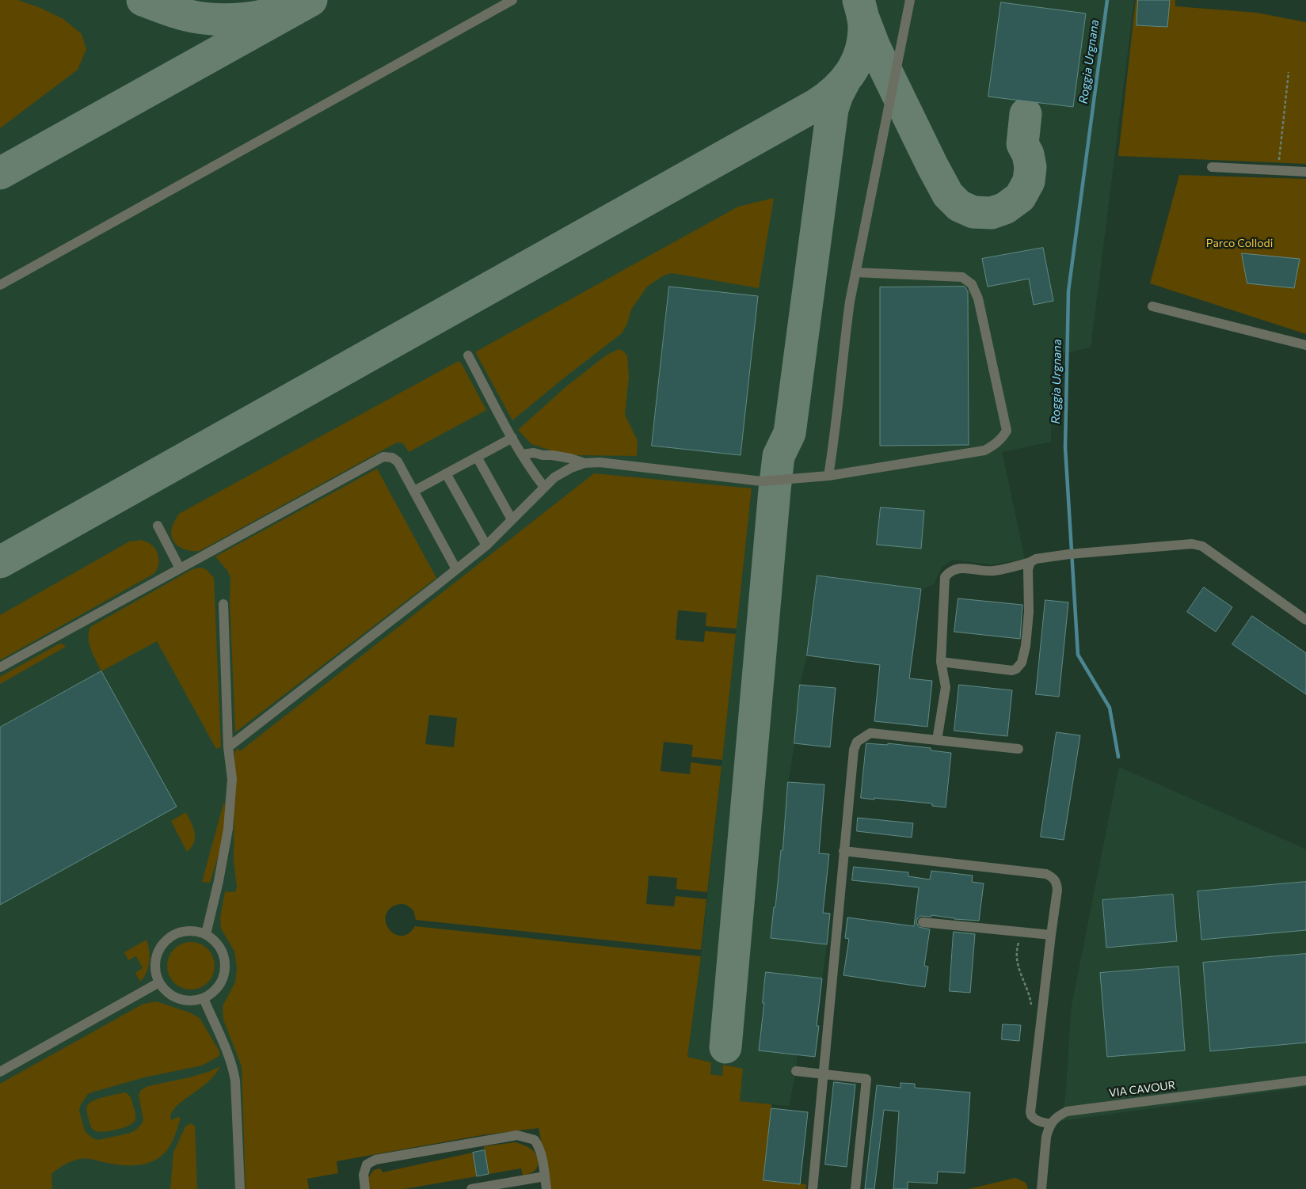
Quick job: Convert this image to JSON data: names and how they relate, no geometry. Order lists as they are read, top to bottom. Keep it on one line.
{"streets":{"street":["VIA CAVOUR"]},"water":["Roggia Urgnana"],"parks":["Parco Collodi"]}
